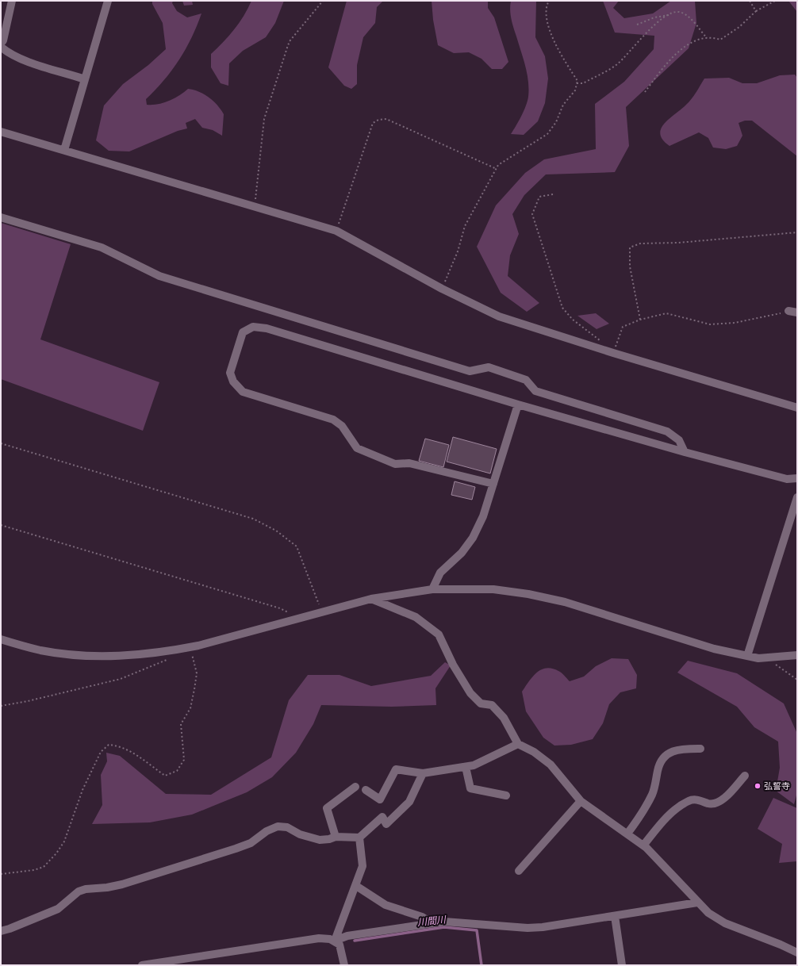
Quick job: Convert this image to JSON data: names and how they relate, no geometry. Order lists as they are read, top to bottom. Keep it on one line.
{"water":["川間川"],"places":["弘誓寺"]}
